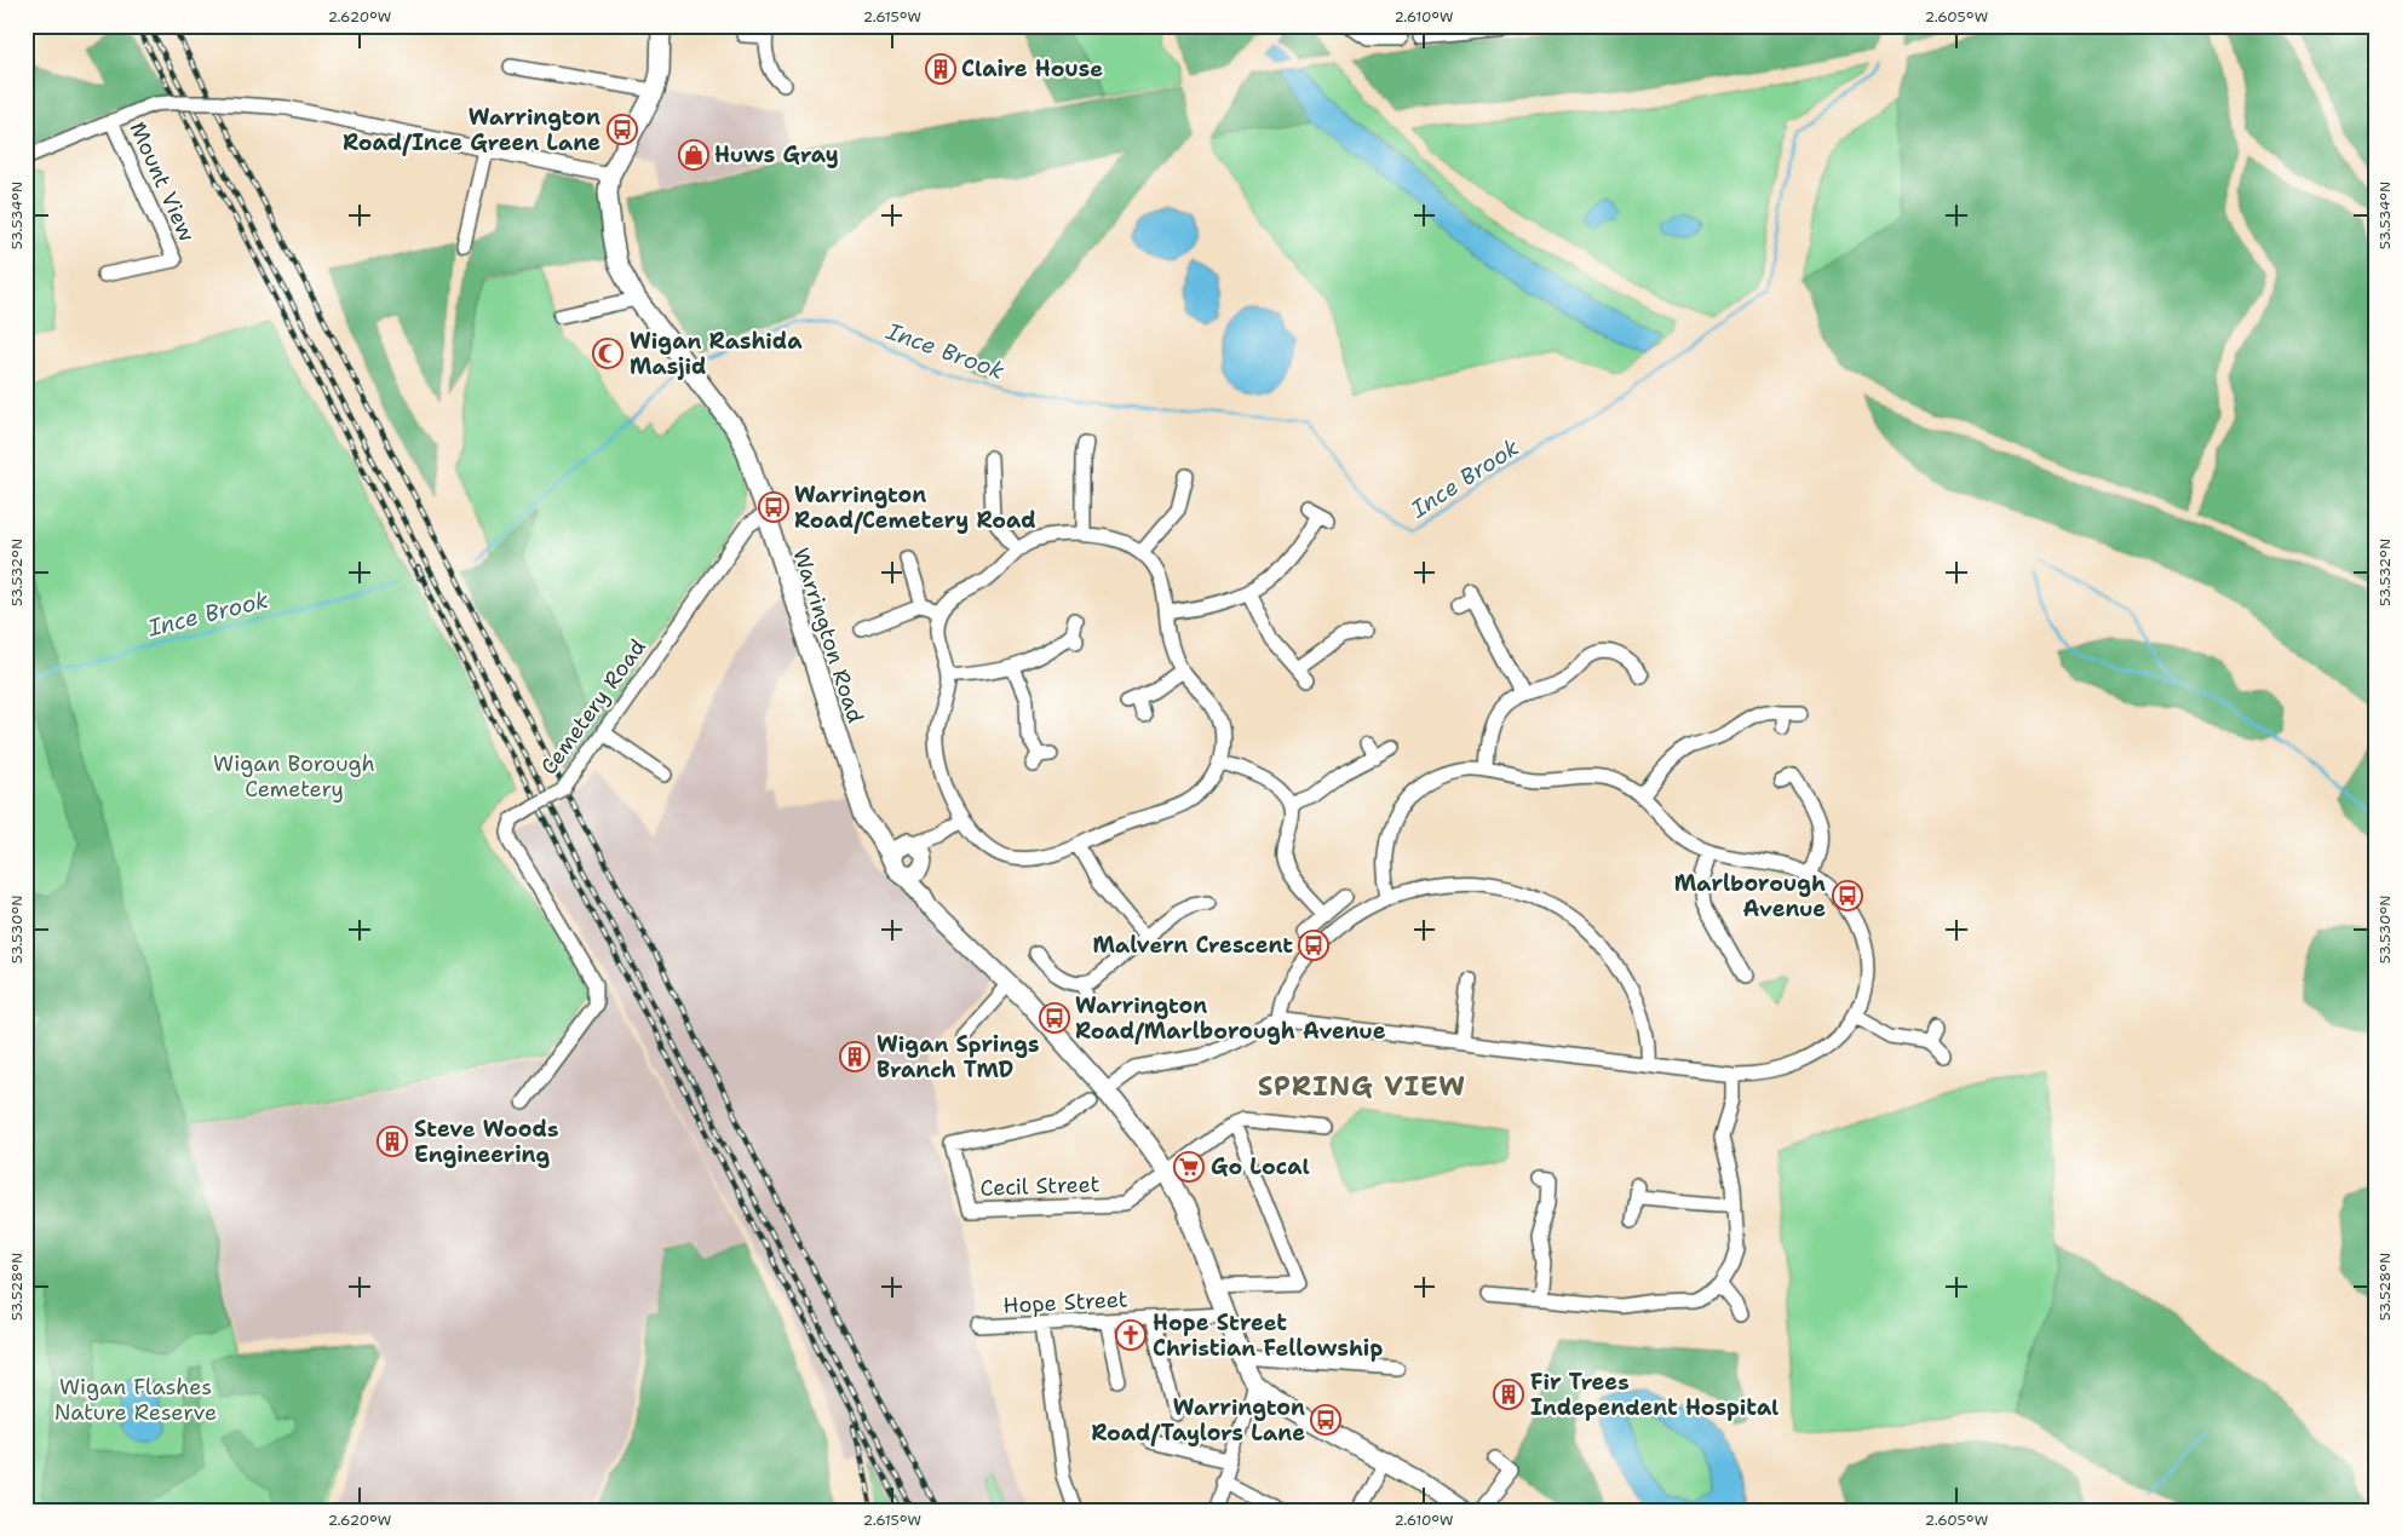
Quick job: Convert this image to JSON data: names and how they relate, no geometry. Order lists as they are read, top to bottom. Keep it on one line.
{"streets":{"main road":["Warrington Road"],"street":["Mount View","Cemetery Road","Cecil Street","Hope Street"]},"crossings":[["Warrington Road","Cemetery Road"]],"districts":["SPRING VIEW"],"water":["Ince Brook"],"parks":["Wigan Borough Cemetery","Wigan Flashes Nature Reserve"],"places":{"building":["Claire House","Wigan Springs Branch TMD","Steve Woods Engineering","Fir Trees Independent Hospital"],"bus stop":["Warrington Road/Ince Green Lane","Warrington Road/Cemetery Road","Marlborough Avenue","Malvern Crescent","Warrington Road/Marlborough Avenue","Warrington Road/Taylors Lane"],"shop":["Huws Gray"],"mosque":["Wigan Rashida Masjid"],"supermarket":["Go Local"],"church":["Hope Street Christian Fellowship"]},"coordinates":["2.620°W","2.615°W","2.610°W","2.605°W","53.534°N","53.532°N","53.530°N","53.528°N"]}
